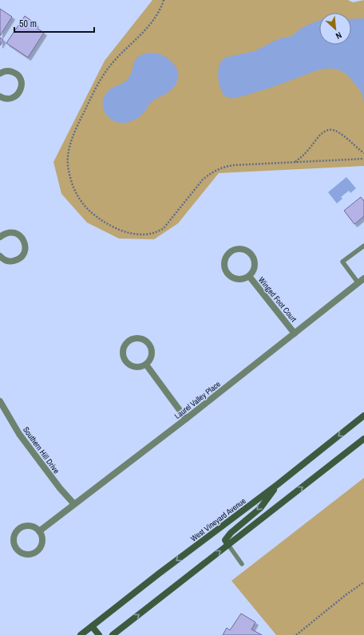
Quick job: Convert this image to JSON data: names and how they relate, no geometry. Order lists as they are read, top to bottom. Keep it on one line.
{"streets":{"main road":["West Vineyard Avenue"],"street":["Winged Foot Court","Laurel Valley Place","Southern Hill Drive"]},"crossings":[["Winged Foot Court","Laurel Valley Place"],["Laurel Valley Place","Southern Hill Drive"]],"scale_bar":"50 m","north":"bottom right"}
